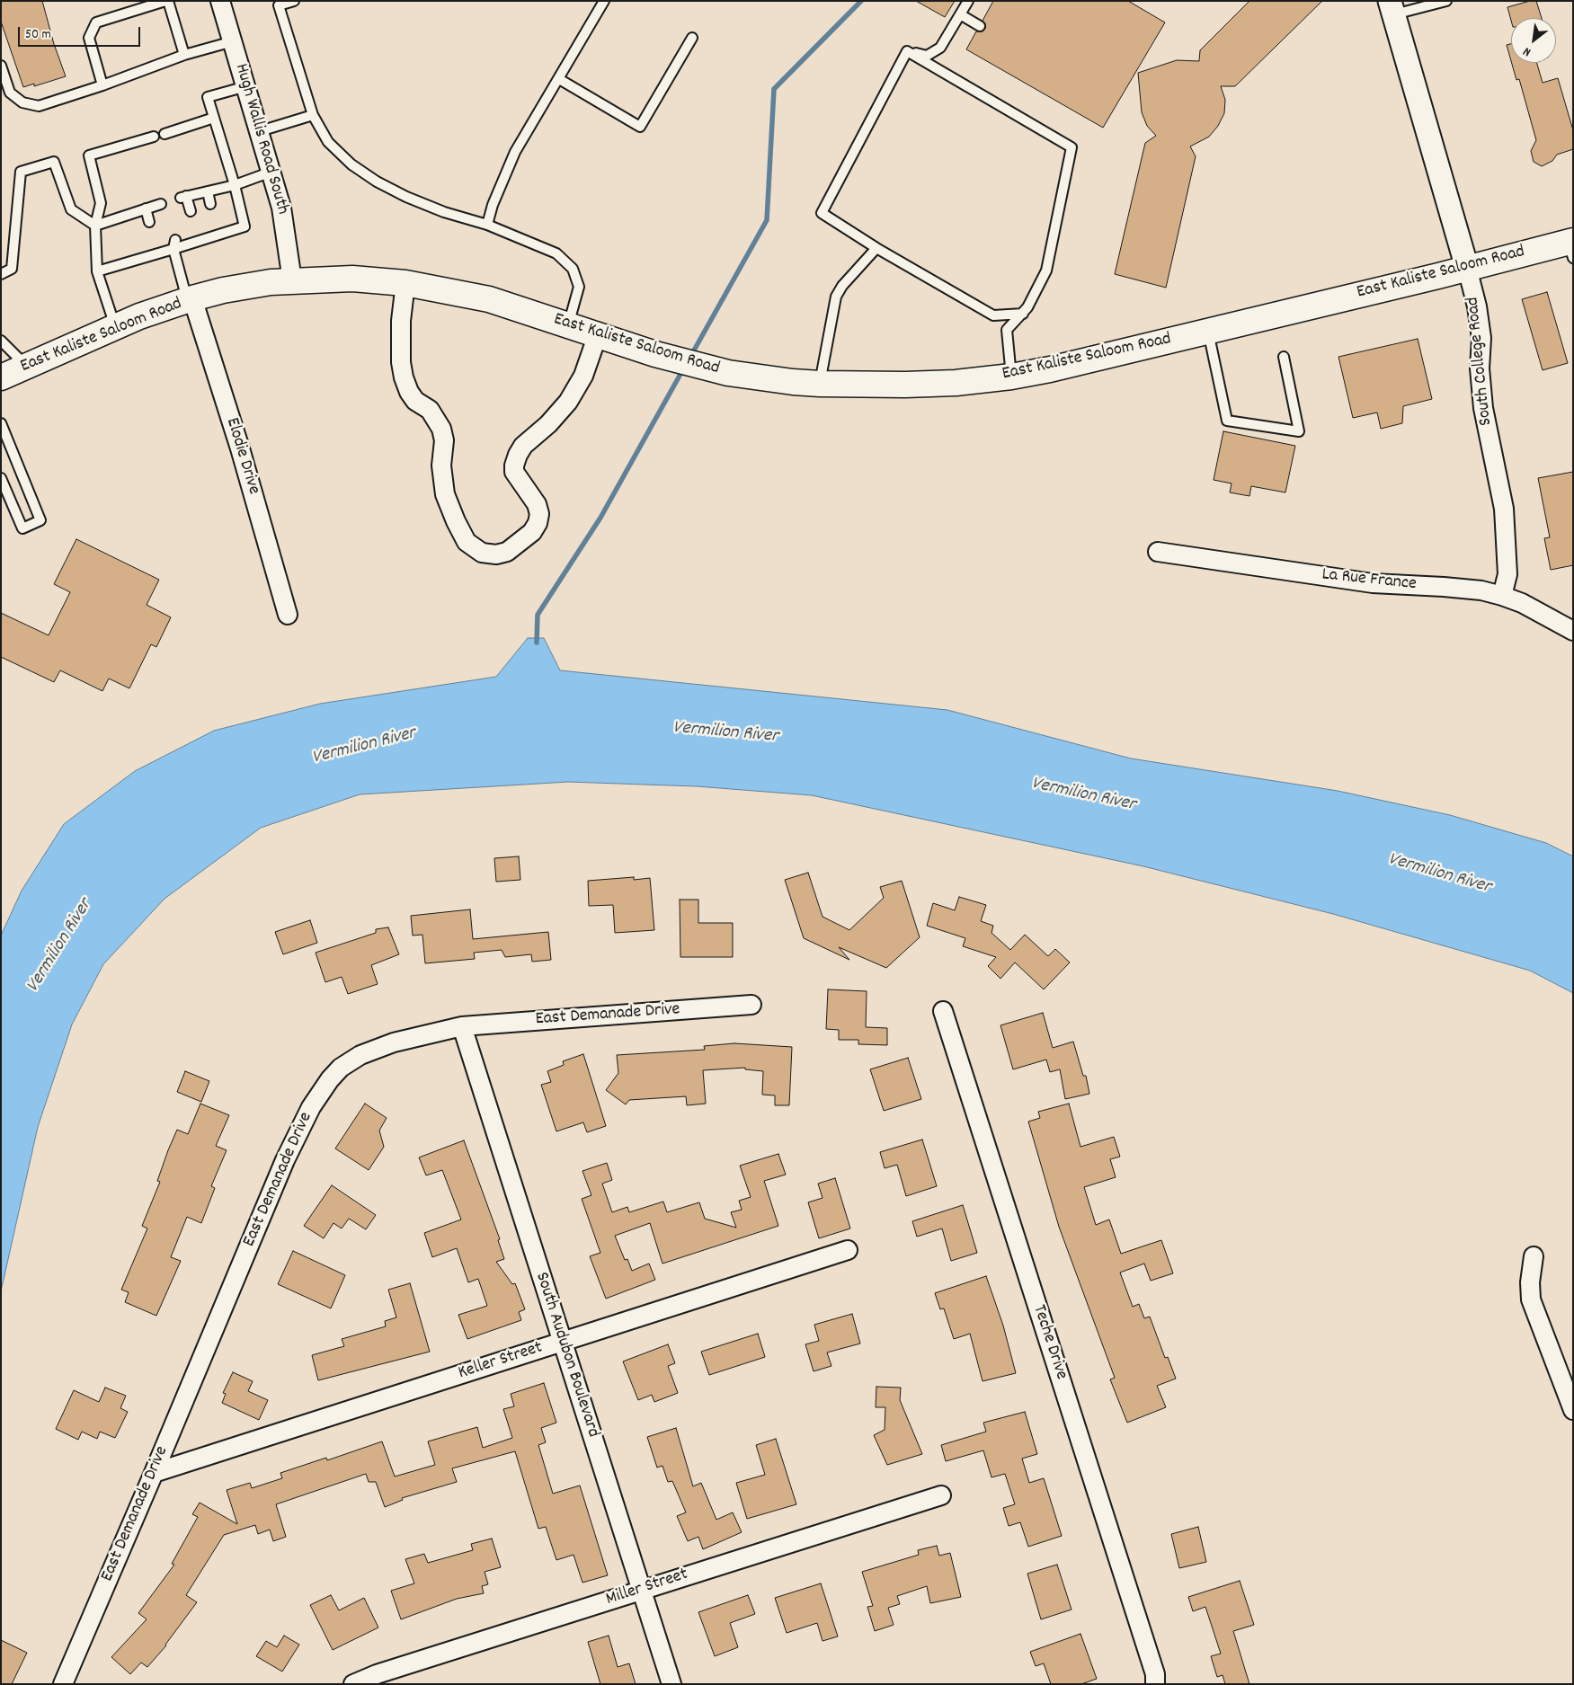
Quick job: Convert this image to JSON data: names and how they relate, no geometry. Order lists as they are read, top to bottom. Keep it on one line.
{"streets":{"main road":["East Kaliste Saloom Road"],"street":["Hugh Wallis Road South","South College Road","Elodie Drive","La Rue France","East Demanade Drive","Teche Drive","South Audubon Boulevard","Keller Street","Miller Street"]},"crossings":[["Hugh Wallis Road South","East Kaliste Saloom Road"],["East Kaliste Saloom Road","South College Road"],["East Kaliste Saloom Road","Elodie Drive"],["South College Road","La Rue France"],["East Demanade Drive","South Audubon Boulevard"],["East Demanade Drive","Keller Street"],["South Audubon Boulevard","Keller Street"],["South Audubon Boulevard","Miller Street"]],"water":["Vermilion River"],"scale_bar":"50 m","north":"bottom left"}
